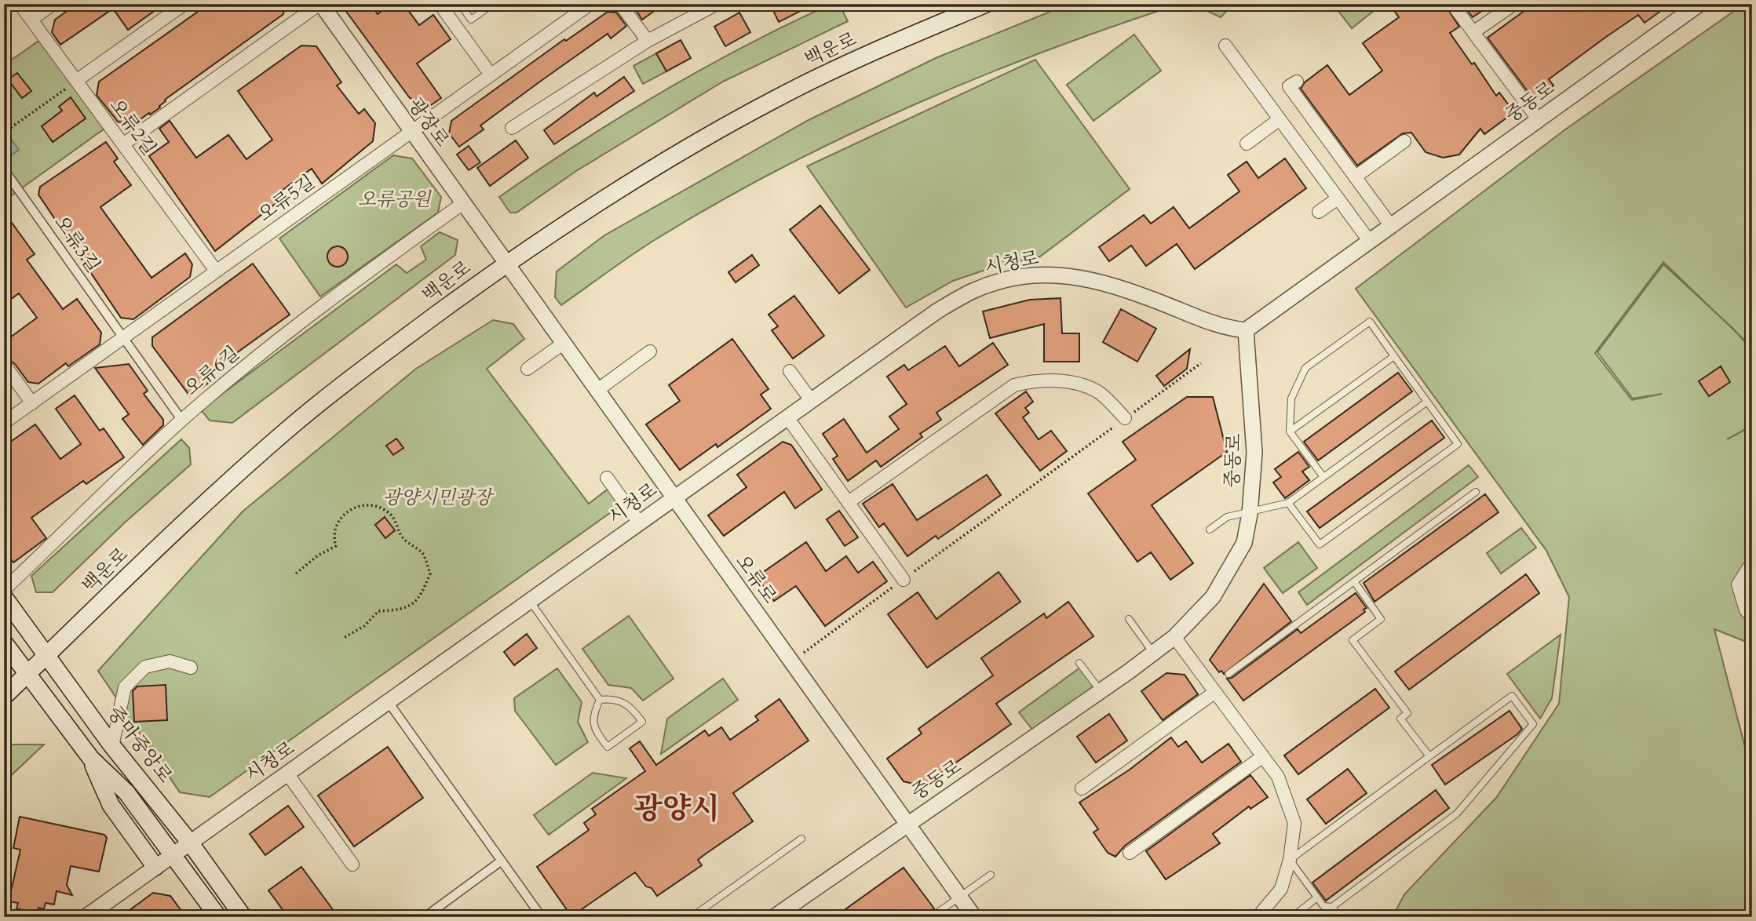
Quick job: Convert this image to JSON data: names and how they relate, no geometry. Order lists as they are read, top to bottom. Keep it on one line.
{"streets":{"main road":["백운로","중마중앙로"],"street":["중동로","광장로","오류2길","오류5길","오류3길","시청로","오류6길","오류로"]},"crossings":[["백운로","광장로"],["백운로","오류로"],["백운로","중마중앙로"],["중동로","시청로"],["중동로","오류로"],["광장로","오류5길"],["광장로","오류6길"],["광장로","오류로"],["오류2길","오류5길"],["오류5길","오류3길"],["오류3길","오류6길"],["시청로","오류로"],["시청로","중마중앙로"]],"districts":["광양시"],"parks":["오류공원","광양시민광장"]}
